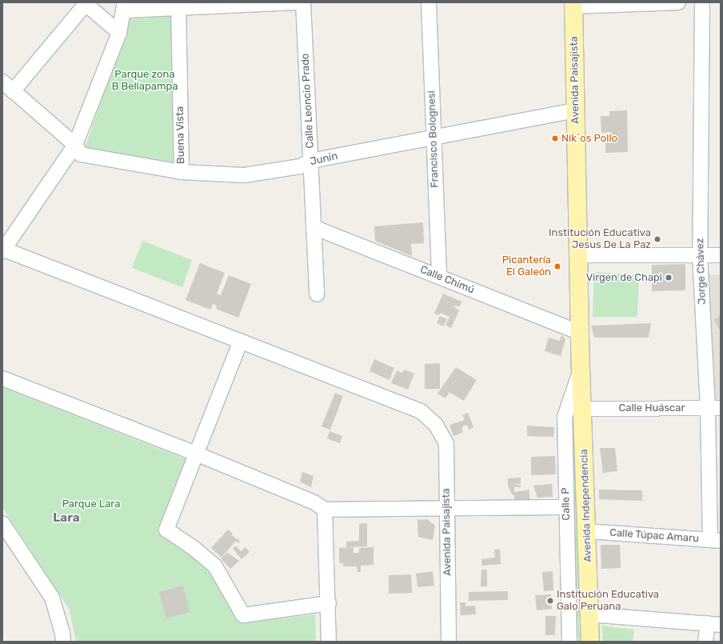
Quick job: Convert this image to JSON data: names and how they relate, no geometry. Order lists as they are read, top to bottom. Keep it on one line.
{"streets":{"main road":["Avenida Paisajista","Avenida Independencia"],"street":["Calle Leoncio Prado","Buena Vista","Francisco Bolognesi","Junín","Jorge Chávez","Calle Chimú","Calle Huáscar","Calle P","Calle Túpac Amaru"]},"crossings":[["Avenida Paisajista","Junín"],["Avenida Paisajista","Calle Chimú"],["Avenida Paisajista","Calle P"],["Avenida Paisajista","Avenida Independencia"],["Calle Leoncio Prado","Junín"],["Calle Leoncio Prado","Calle Chimú"],["Buena Vista","Junín"],["Francisco Bolognesi","Junín"],["Francisco Bolognesi","Calle Chimú"],["Jorge Chávez","Calle Huáscar"],["Jorge Chávez","Calle Túpac Amaru"],["Calle Huáscar","Avenida Independencia"],["Calle P","Avenida Independencia"],["Avenida Independencia","Calle Túpac Amaru"]],"districts":["Lara"],"parks":["Parque zona B Bellapampa","Parque Lara"],"places":["Nik´os Pollo","Institución Educativa Jesus De La Paz","Picantería El Galeón","Vírgen de Chapi","Institución Educativa Galo Peruana"]}
